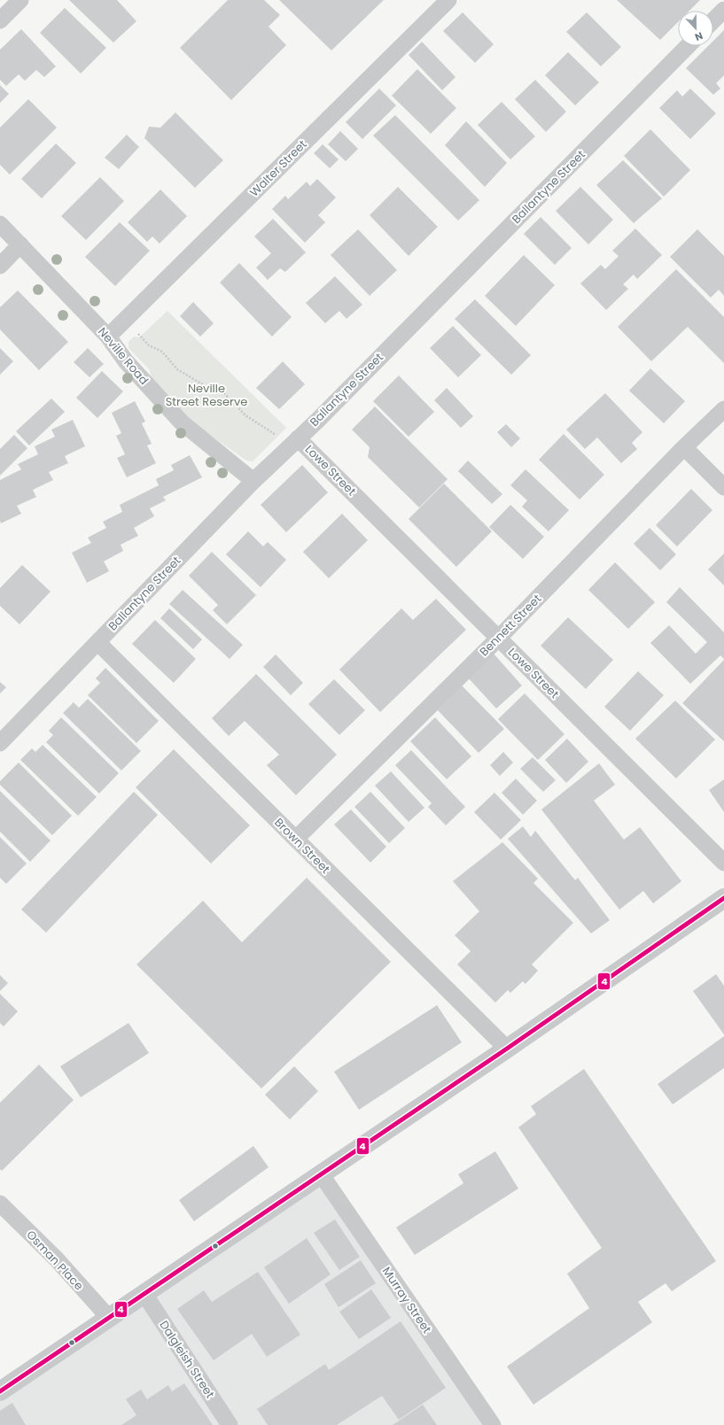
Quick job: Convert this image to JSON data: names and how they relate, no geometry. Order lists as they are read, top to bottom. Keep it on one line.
{"streets":{"street":["Walter Street","Ballantyne Street","Neville Road","Lowe Street","Bennett Street","Brown Street","Osman Place","Murray Street","Dalgleish Street"]},"crossings":[["Walter Street","Neville Road"],["Ballantyne Street","Neville Road"],["Ballantyne Street","Lowe Street"],["Ballantyne Street","Brown Street"],["Lowe Street","Bennett Street"],["Bennett Street","Brown Street"]],"parks":["Neville Street Reserve"],"lines":["transit line 4"],"north":"bottom"}
